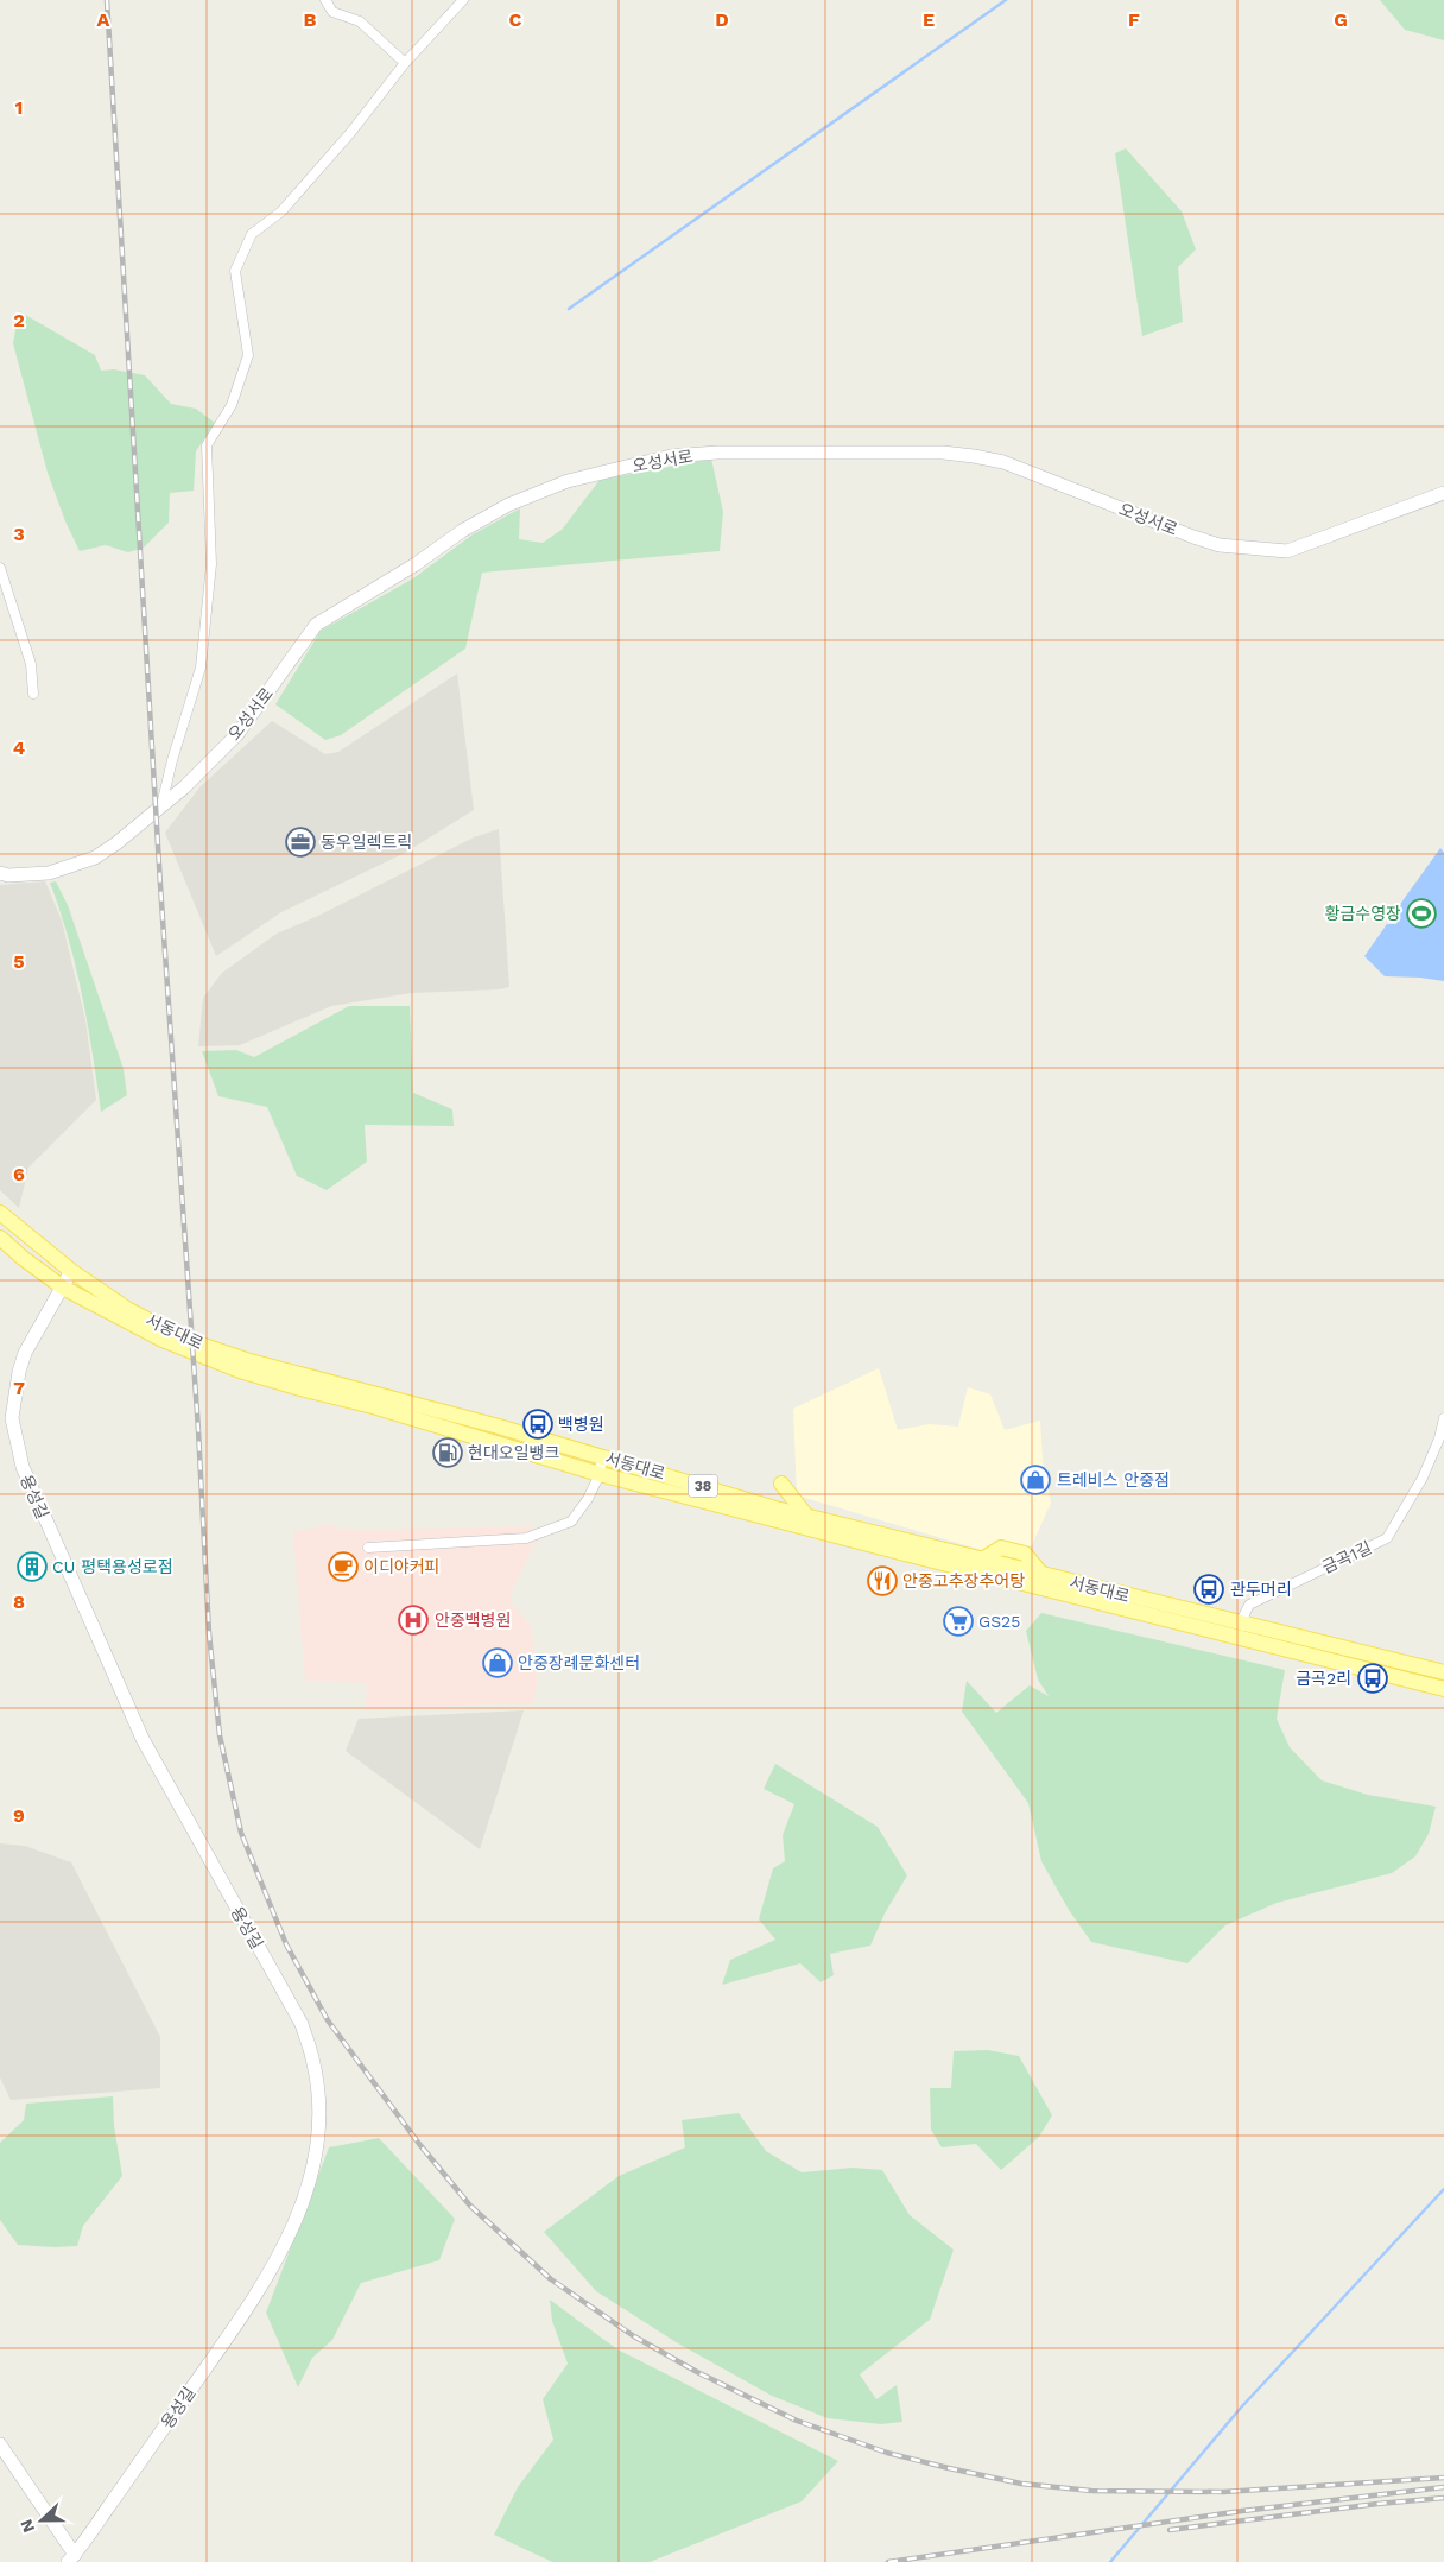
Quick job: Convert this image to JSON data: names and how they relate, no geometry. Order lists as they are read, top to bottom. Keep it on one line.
{"streets":{"main road":["서동대로","38"],"street":["오성서로","용성길","금곡1길"]},"crossings":[["서동대로","용성길"],["서동대로","금곡1길"]],"places":{"office":["동우일렉트릭"],"sports":["황금수영장"],"bus stop":["백병원","관두머리","금곡2리"],"fuel station":["현대오일뱅크"],"shop":["트레비스 안중점","안중장례문화센터"],"building":["CU 평택용성로점"],"cafe":["이디야커피"],"restaurant":["안중고추장추어탕"],"hospital":["안중백병원"],"supermarket":["GS25"]},"north":"left","grid":{"columns":["A","B","C","D","E","F","G"],"rows":["1","2","3","4","5","6","7","8","9"]}}
